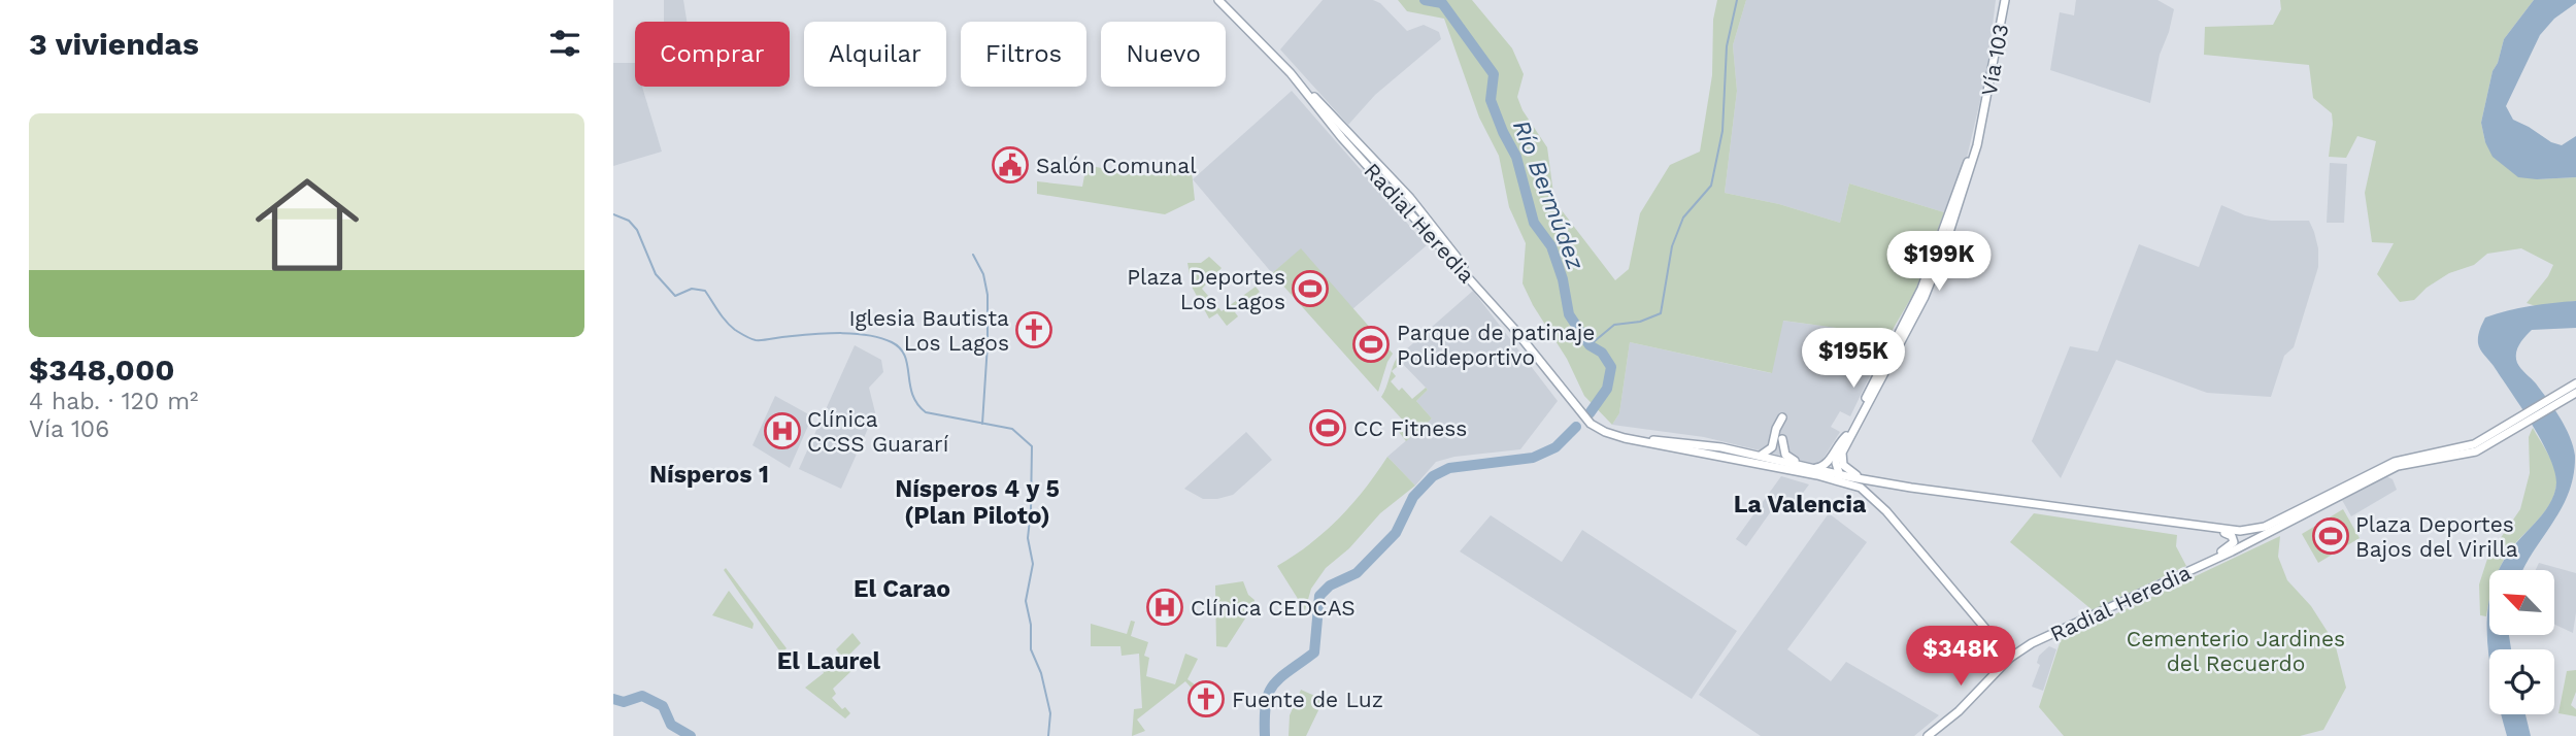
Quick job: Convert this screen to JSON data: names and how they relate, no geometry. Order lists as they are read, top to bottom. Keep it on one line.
{"streets":{"main road":["Vía 103","Radial Heredia"]},"crossings":[["Vía 103","Radial Heredia"]],"districts":["Nísperos 1","Nísperos 4 y 5 (Plan Piloto)","La Valencia","El Carao","El Laurel"],"water":["Río Bermúdez"],"parks":["Cementerio Jardines del Recuerdo"],"places":{"public building":["Salón Comunal"],"sports":["Plaza Deportes Los Lagos","Parque de patinaje Polideportivo","CC Fitness","Plaza Deportes Bajos del Virilla"],"church":["Iglesia Bautista Los Lagos","Fuente de Luz"],"hospital":["Clínica CCSS Guararí","Clínica CEDCAS"]},"north":"top left","page":{"heading":"3 viviendas","chip":["Comprar","Alquilar","Filtros","Nuevo"],"list":[{"name":"$348,000","note":"4 hab. · 120 m² · Vía 106"}],"price":["$199K","$195K","$348K"]}}
